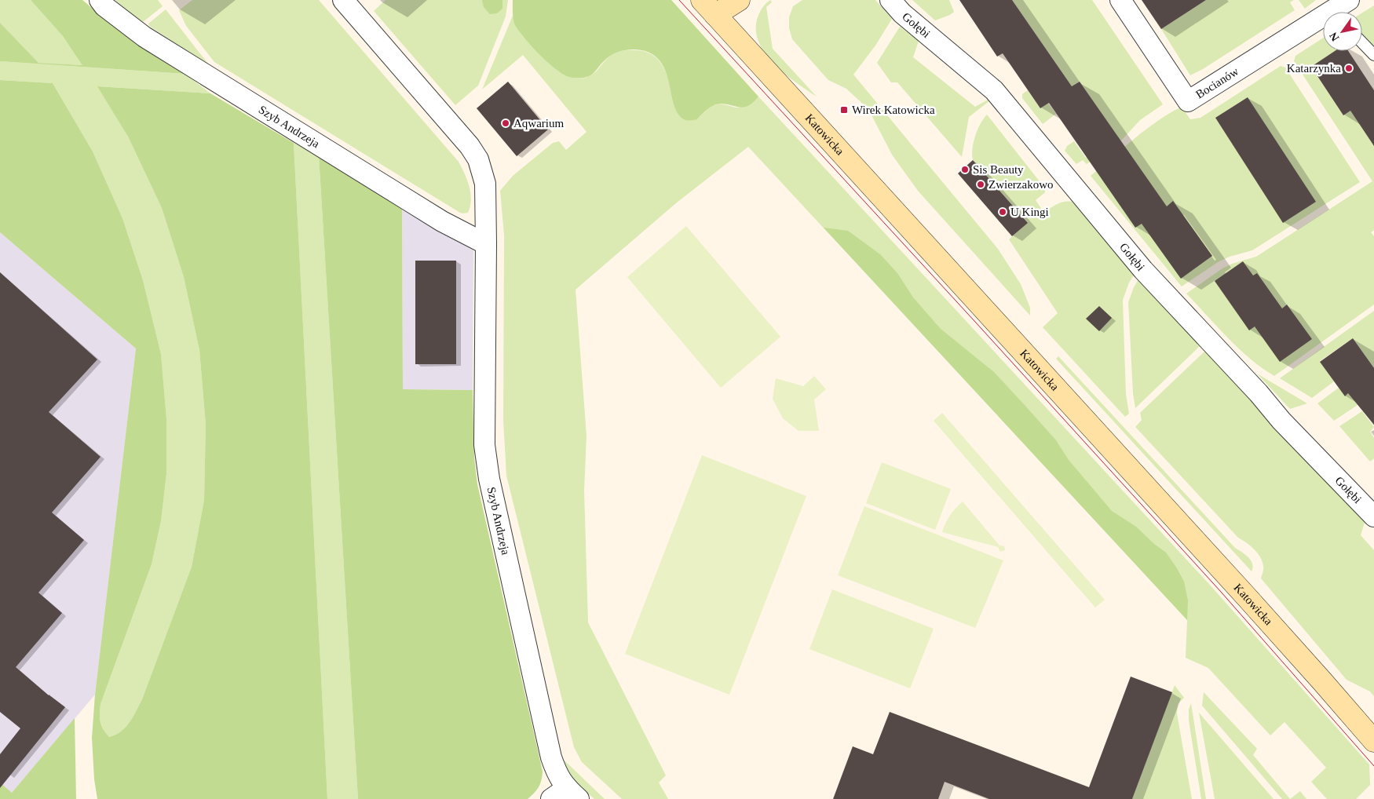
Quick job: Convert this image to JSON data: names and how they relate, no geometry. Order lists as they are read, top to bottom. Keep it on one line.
{"streets":{"street":["Gołębi","Bocianów","Szyb Andrzeja","Katowicka"]},"places":{"other":["Katarzynka","Aqwarium","Sis Beauty","Zwierzakowo","U Kingi"],"transit":["Wirek Katowicka"]},"north":"bottom left"}
